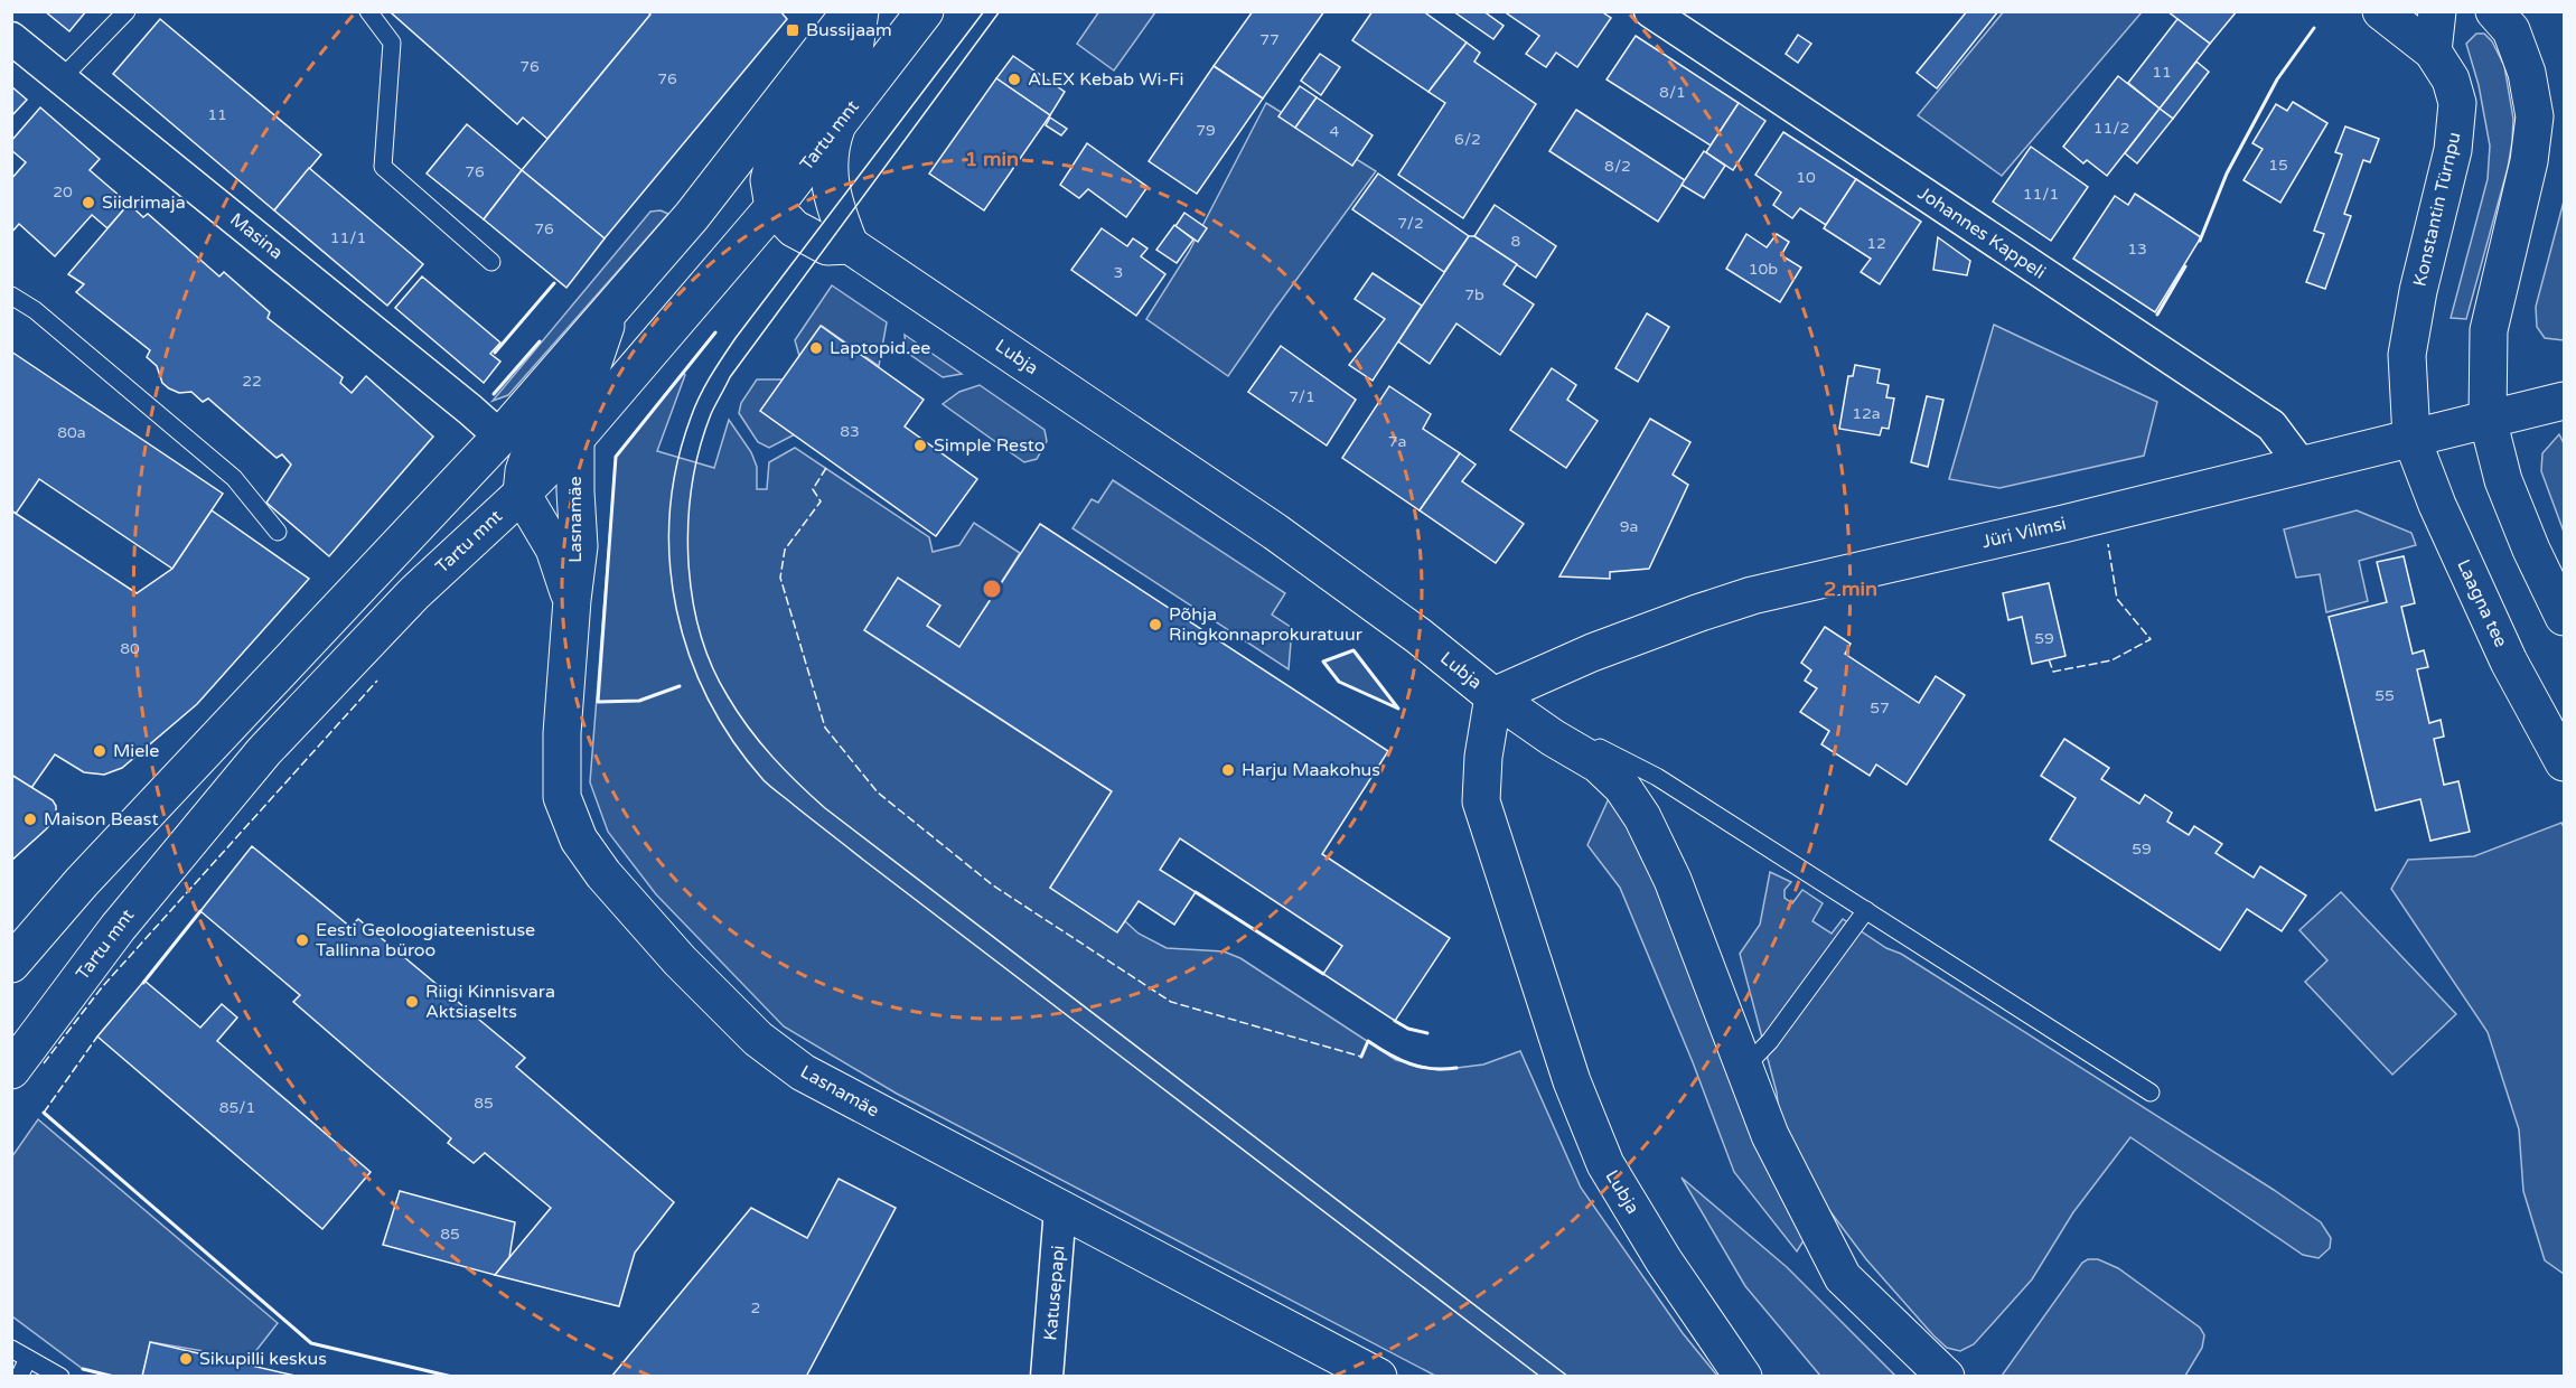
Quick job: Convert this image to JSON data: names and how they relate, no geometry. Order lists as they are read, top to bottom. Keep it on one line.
{"streets":{"street":["Tartu mnt","Konstantin Türnpu","Johannes Kappeli","Masina","Lubja","Lasnamäe","Jüri Vilmsi","Laagna tee","Katusepapi"]},"crossings":[["Tartu mnt","Lasnamäe"],["Konstantin Türnpu","Jüri Vilmsi"],["Konstantin Türnpu","Laagna tee"],["Johannes Kappeli","Jüri Vilmsi"],["Lubja","Jüri Vilmsi"],["Lasnamäe","Katusepapi"],["Jüri Vilmsi","Laagna tee"]],"places":{"transit":["Bussijaam"],"other":["ALEX Kebab Wi-Fi","Siidrimaja","Laptopid.ee","Simple Resto","Põhja Ringkonnaprokuratuur","Miele","Harju Maakohus","Maison Beast","Eesti Geoloogiateenistuse Tallinna büroo","Riigi Kinnisvara Aktsiaselts","Sikupilli keskus"]},"house_numbers":["77","76","11","76","8/1","11","11/2","79","4","6/2","15","8/2","76","10","20","11/1","7/2","76","11/1","8","12","13","10b","3","7b","22","7/1","12a","83","80a","7a","9a","59","80","55","57","59","85","85/1","85","2"],"rings":["1 min","2 min"]}
